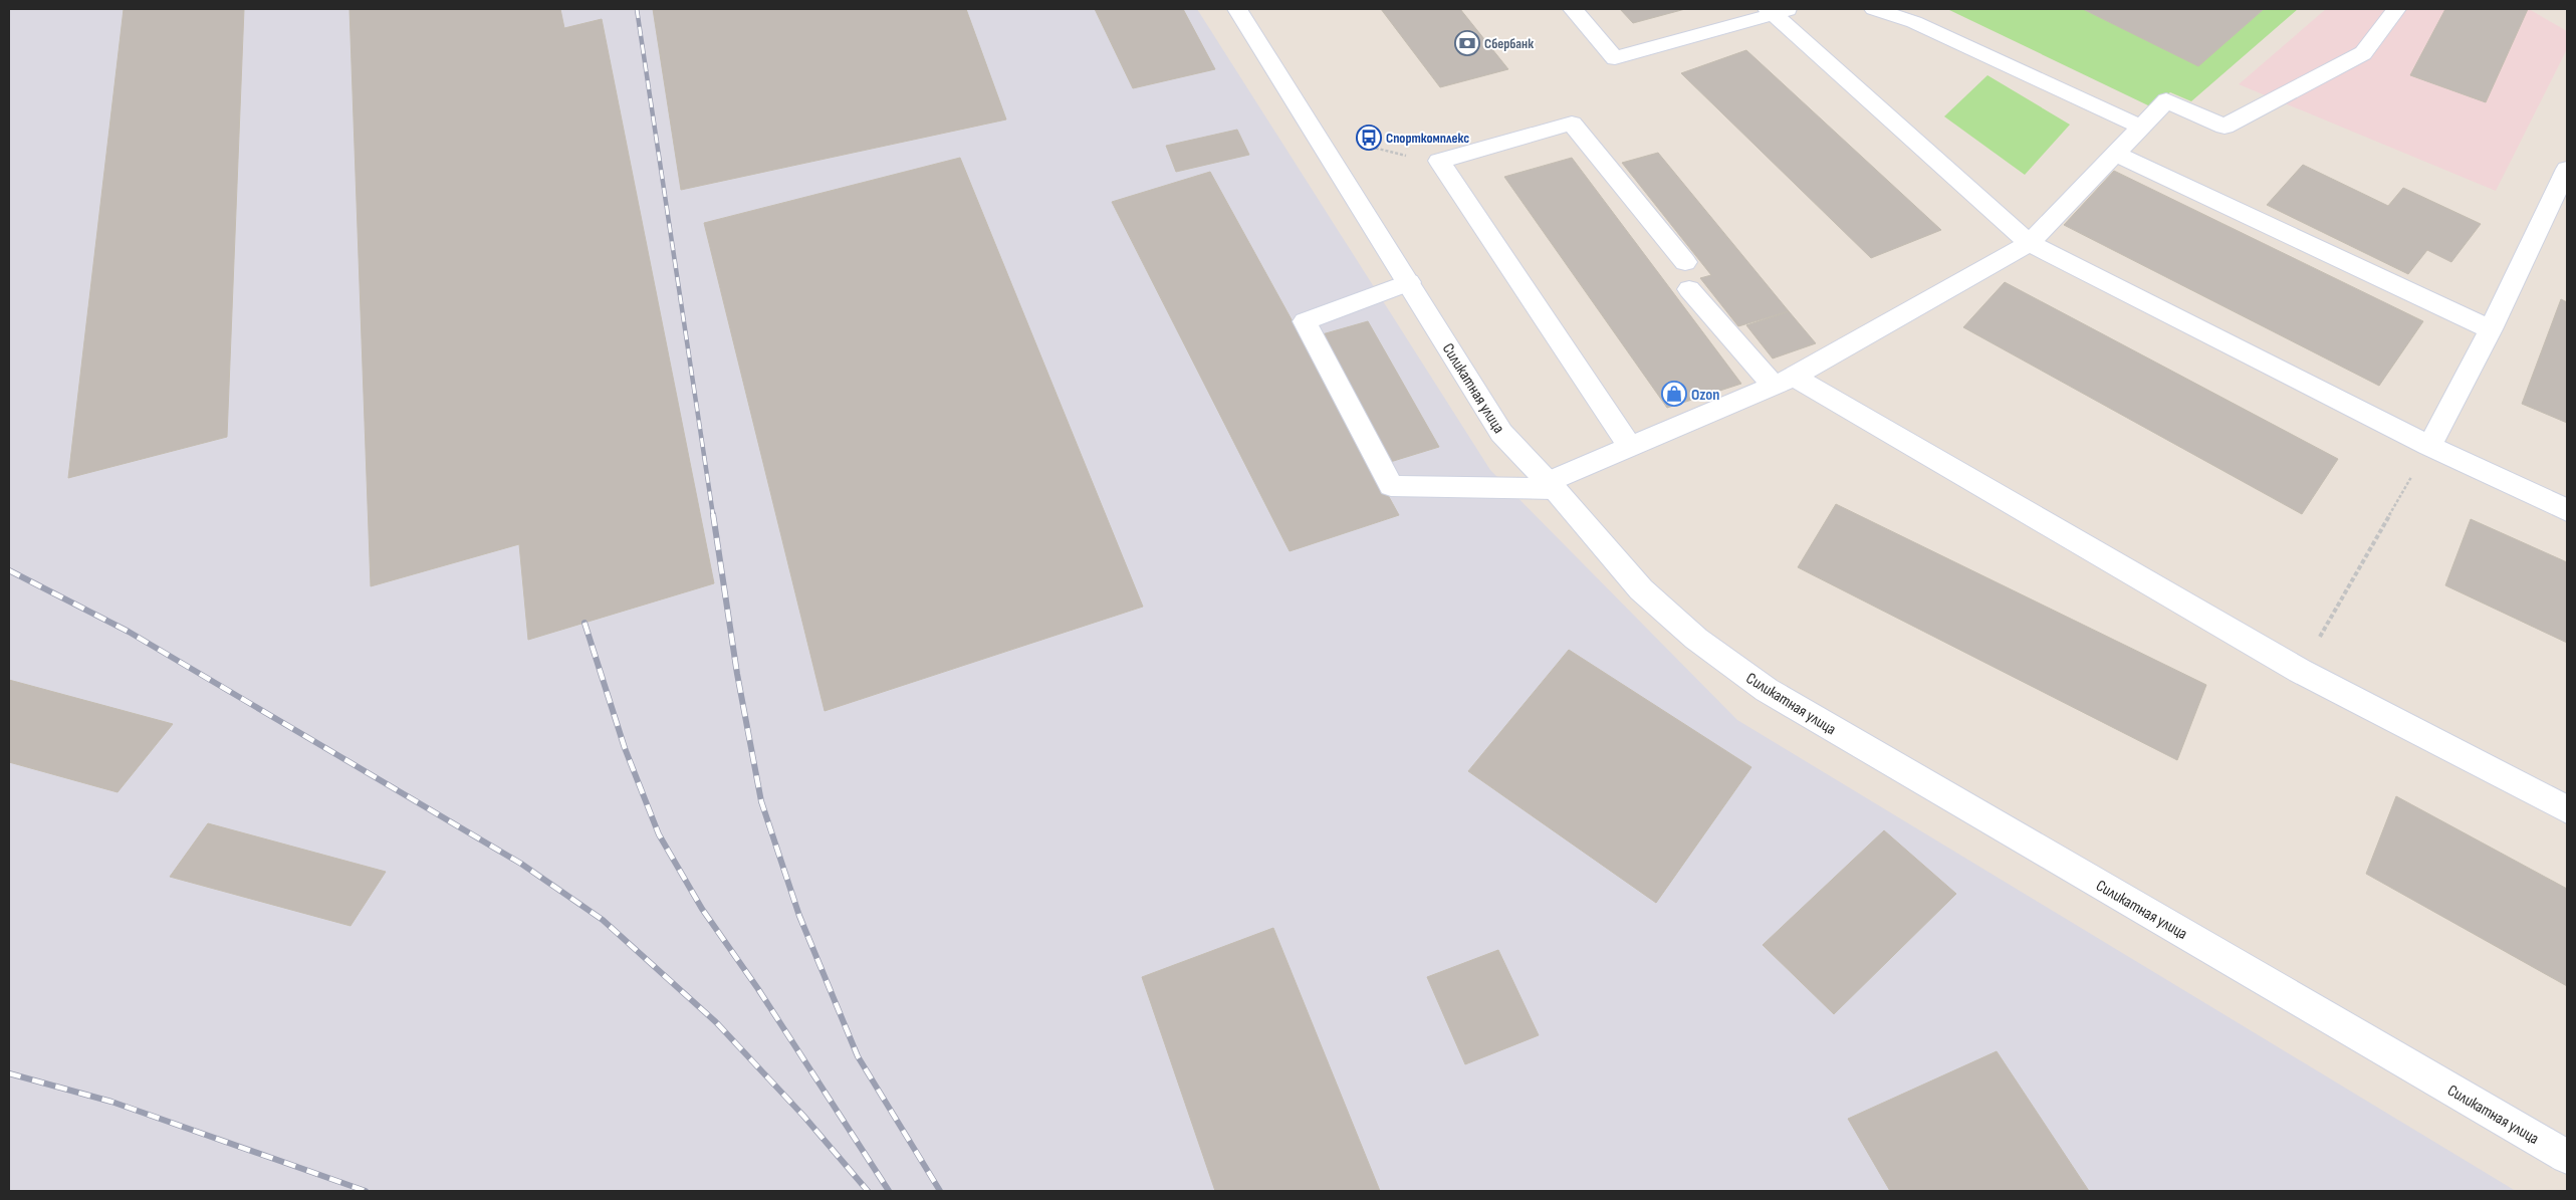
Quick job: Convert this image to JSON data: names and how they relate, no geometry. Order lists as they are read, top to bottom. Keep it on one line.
{"streets":{"street":["Силикатная улица"]},"places":{"bank":["Сбербанк"],"bus stop":["Спорткомплекс"],"shop":["Ozon"]}}
